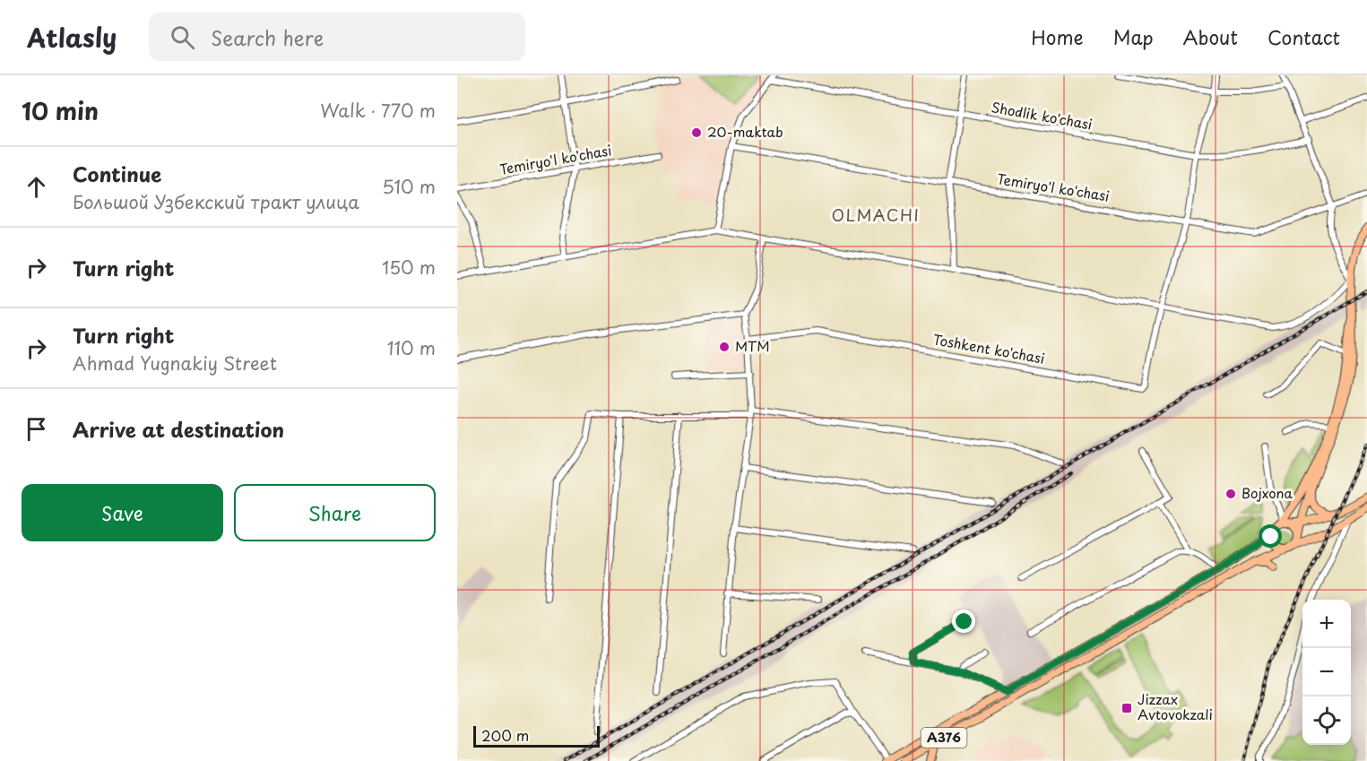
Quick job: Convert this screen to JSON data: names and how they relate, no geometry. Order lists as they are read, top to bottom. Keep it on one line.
{"streets":{"main road":["A376"],"street":["Shodlik ko'chasi","Temiryo'l ko'chasi","Toshkent ko'chasi"]},"crossings":[["Shodlik ko'chasi","Toshkent ko'chasi"],["Temiryo'l ko'chasi","Toshkent ko'chasi"]],"districts":["OLMACHI"],"places":{"other":["20-maktab","MTM","Bojxona"],"transit":["Jizzax Avtovokzali"]},"scale_bar":"200 m","page":{"header":"Atlasly","search":"Search here","nav":["Home","Map","About","Contact"],"heading":["10 min","Walk · 770 m"],"list":[["Continue","Большой Узбекский тракт улица","510 m"],["Turn right","150 m"],["Turn right","Ahmad Yugnakiy Street","110 m"],"Arrive at destination"],"buttons":["Save","Share"],"map_buttons":["+","−"],"scale":"200 m"}}
